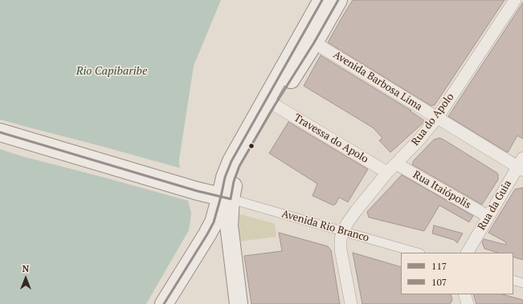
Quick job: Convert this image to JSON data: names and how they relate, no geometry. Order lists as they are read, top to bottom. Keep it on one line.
{"streets":{"street":["Avenida Barbosa Lima","Rua do Apolo","Travessa do Apolo","Rua Itaiópolis","Rua da Guia","Avenida Rio Branco"]},"crossings":[["Avenida Barbosa Lima","Rua do Apolo"],["Avenida Barbosa Lima","Rua da Guia"],["Rua do Apolo","Travessa do Apolo"],["Rua do Apolo","Rua Itaiópolis"],["Rua do Apolo","Avenida Rio Branco"],["Rua Itaiópolis","Rua da Guia"]],"water":["Rio Capibaribe"],"lines":["transit line 117","transit line 107"],"legend":["117","107"],"north":"top"}
